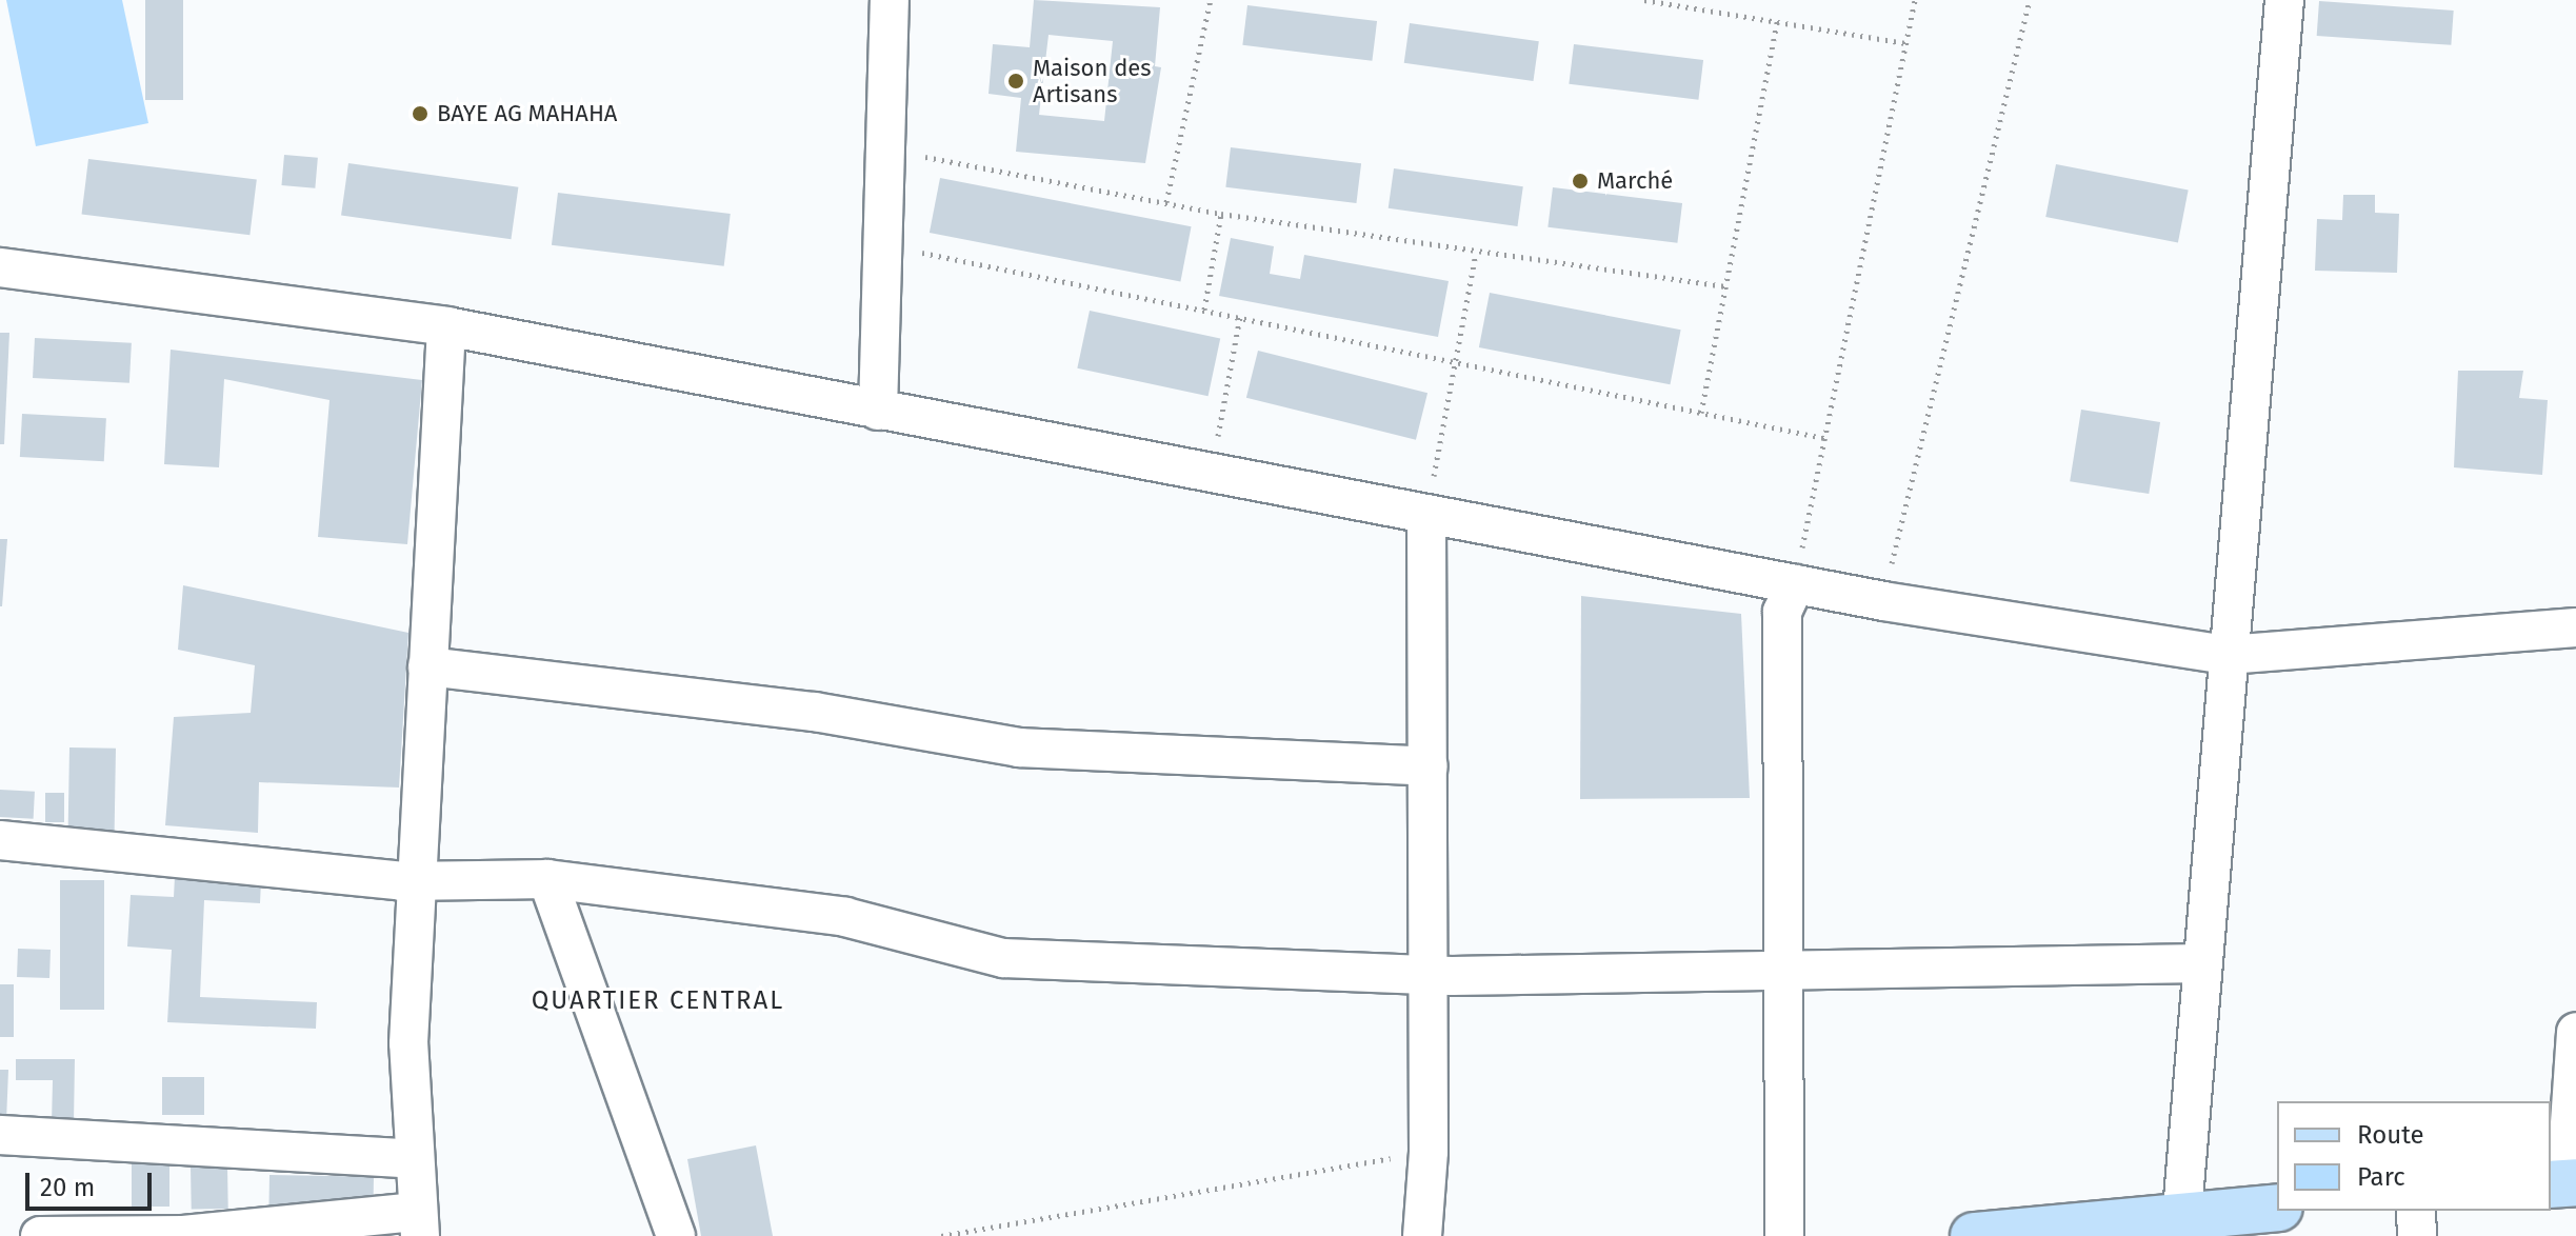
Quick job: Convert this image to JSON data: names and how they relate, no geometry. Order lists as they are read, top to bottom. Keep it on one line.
{"districts":["QUARTIER CENTRAL"],"places":["Maison des Artisans","BAYE AG MAHAHA","Marché"],"legend":["Route","Parc"],"scale_bar":"20 m"}
